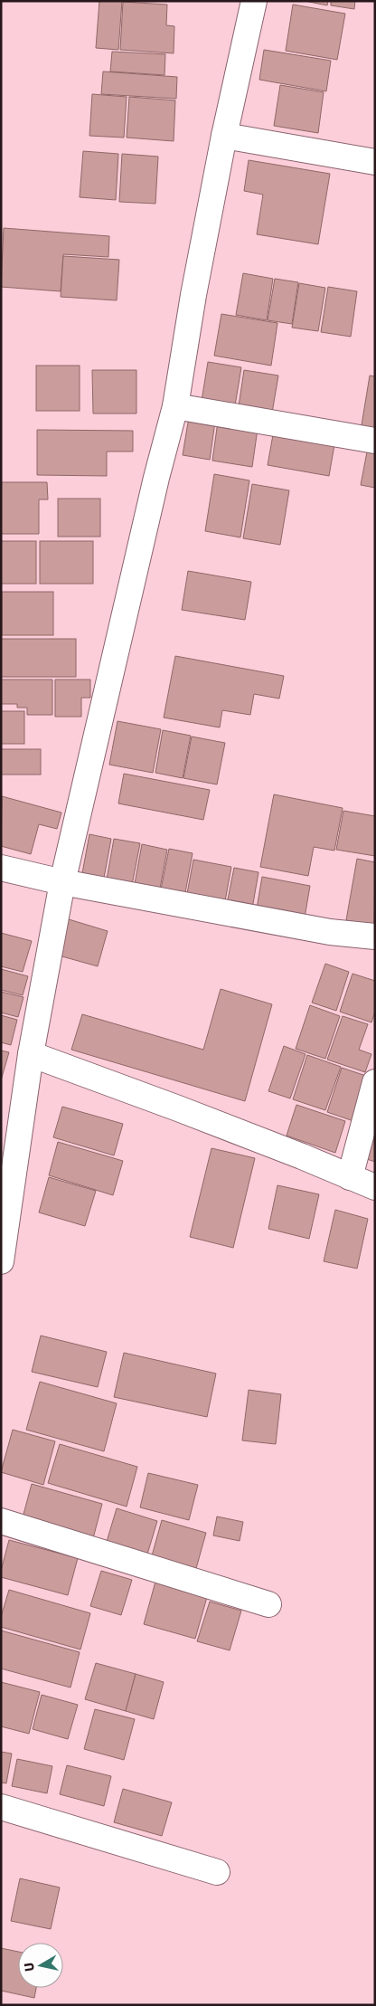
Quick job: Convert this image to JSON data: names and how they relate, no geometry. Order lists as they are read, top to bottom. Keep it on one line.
{"north":"left"}
